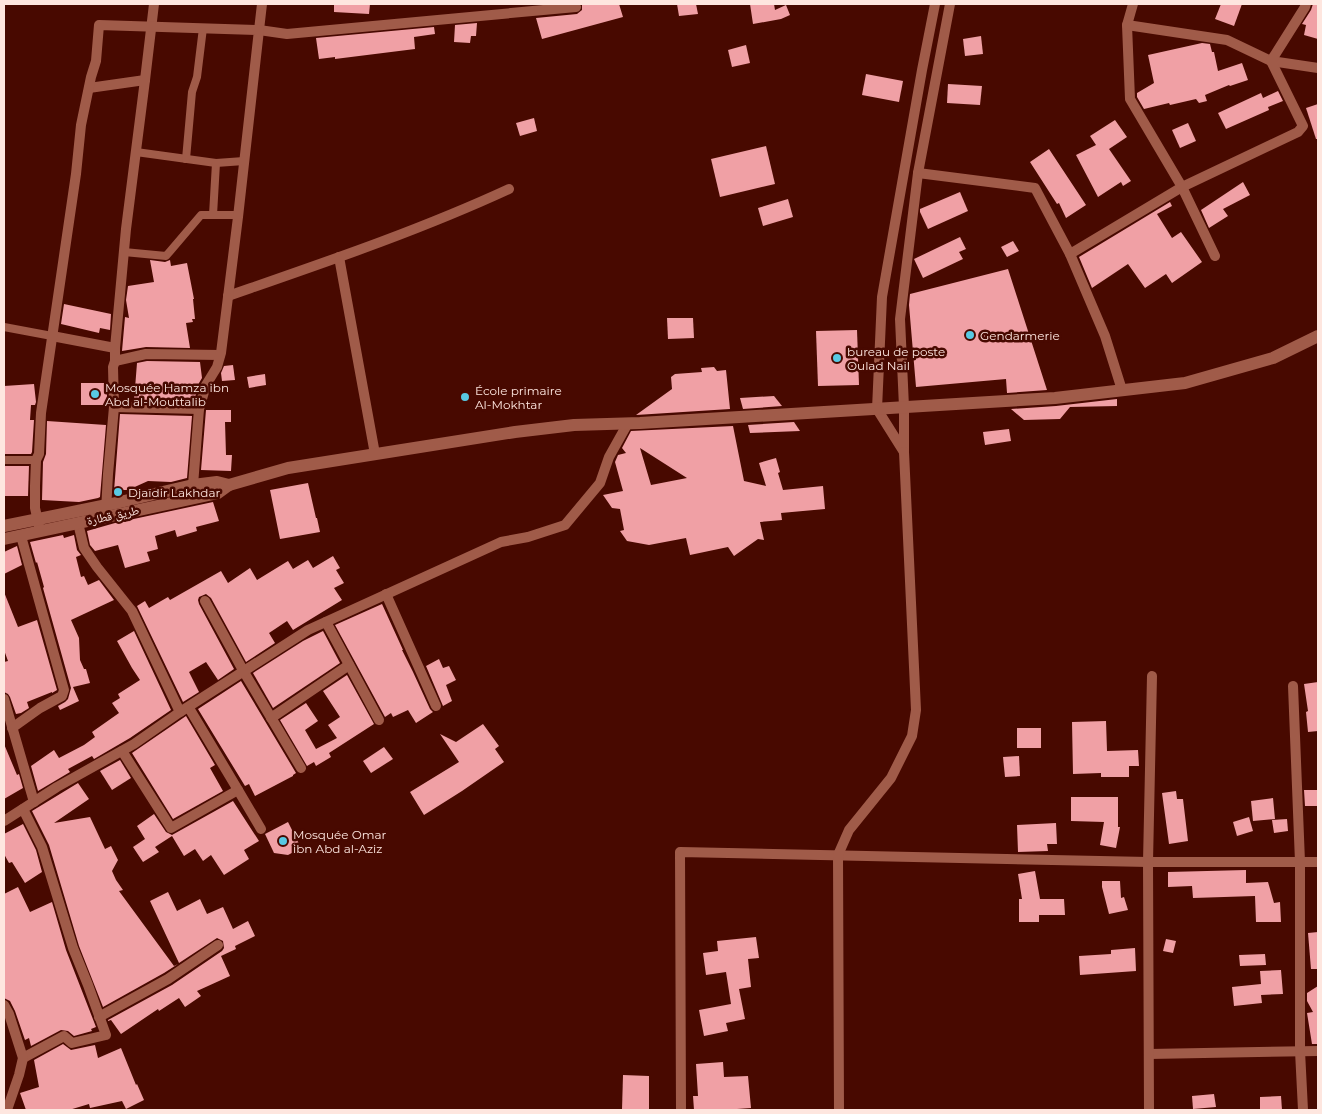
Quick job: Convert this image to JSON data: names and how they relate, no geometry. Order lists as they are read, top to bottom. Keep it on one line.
{"streets":{"main road":["طريق قطارة"]},"places":["Gendarmerie","bureau de poste Oulad Nail","Mosquée Hamza ibn Abd al-Mouttalib","École primaire Al-Mokhtar","Djaïdir Lakhdar","Mosquée Omar ibn Abd al-Aziz"]}
